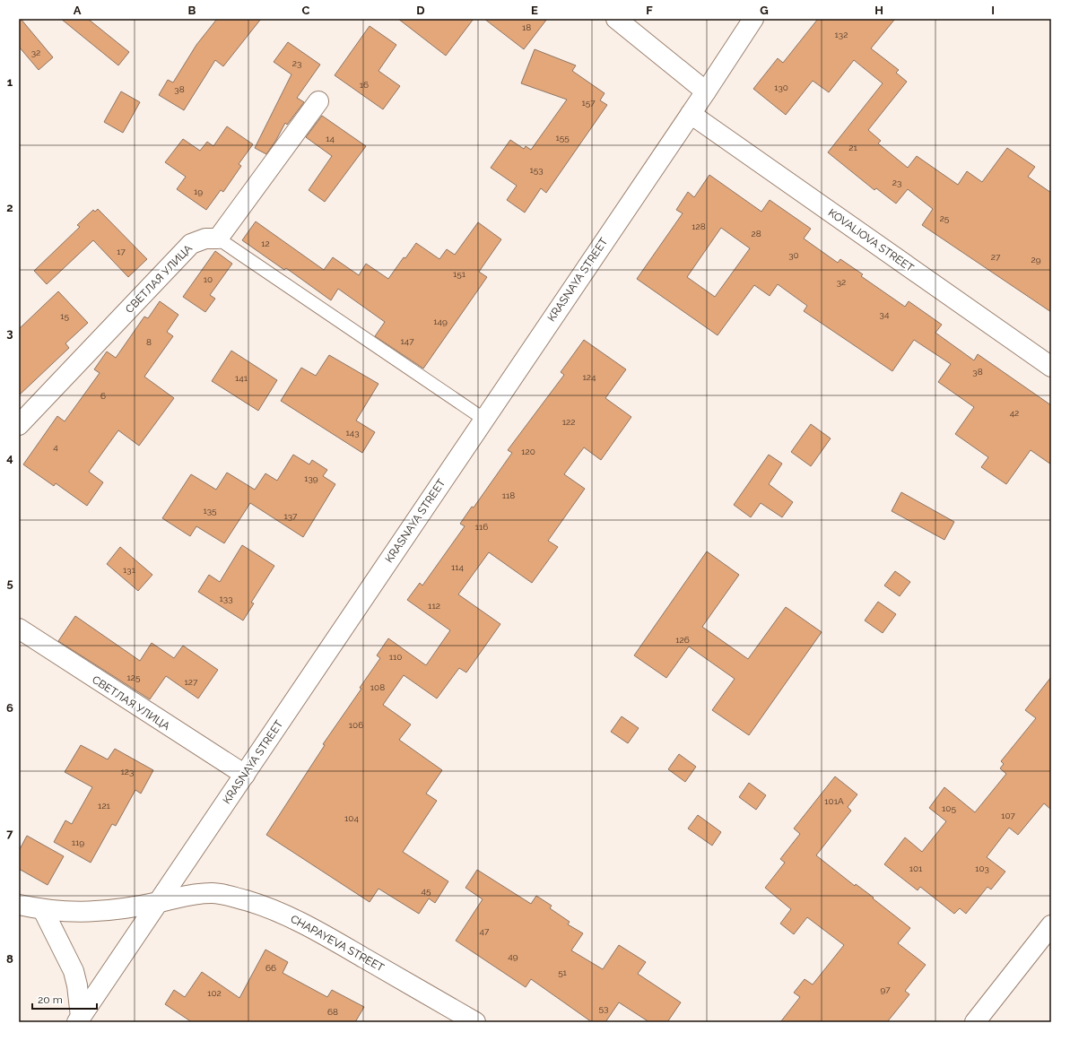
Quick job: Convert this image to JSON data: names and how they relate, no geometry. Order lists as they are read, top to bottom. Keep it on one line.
{"streets":{"street":["KOVALIOVA STREET","СВЕТЛАЯ УЛИЦА","KRASNAYA STREET","CHAPAYEVA STREET"]},"crossings":[["KOVALIOVA STREET","KRASNAYA STREET"],["СВЕТЛАЯ УЛИЦА","KRASNAYA STREET"],["KRASNAYA STREET","CHAPAYEVA STREET"]],"house_numbers":["18","132","32","23","16","130","38","157","155","14","21","153","23","19","25","128","28","12","17","30","27","29","151","10","32","34","15","149","147","8","38","124","141","6","42","122","143","4","120","139","118","135","137","116","114","131","133","112","126","110","125","127","108","106","123","101А","121","105","107","104","119","101","103","45","47","49","66","51","97","102","53","68"],"scale_bar":"20 m","grid":{"columns":["A","B","C","D","E","F","G","H","I"],"rows":["1","2","3","4","5","6","7","8"]}}
